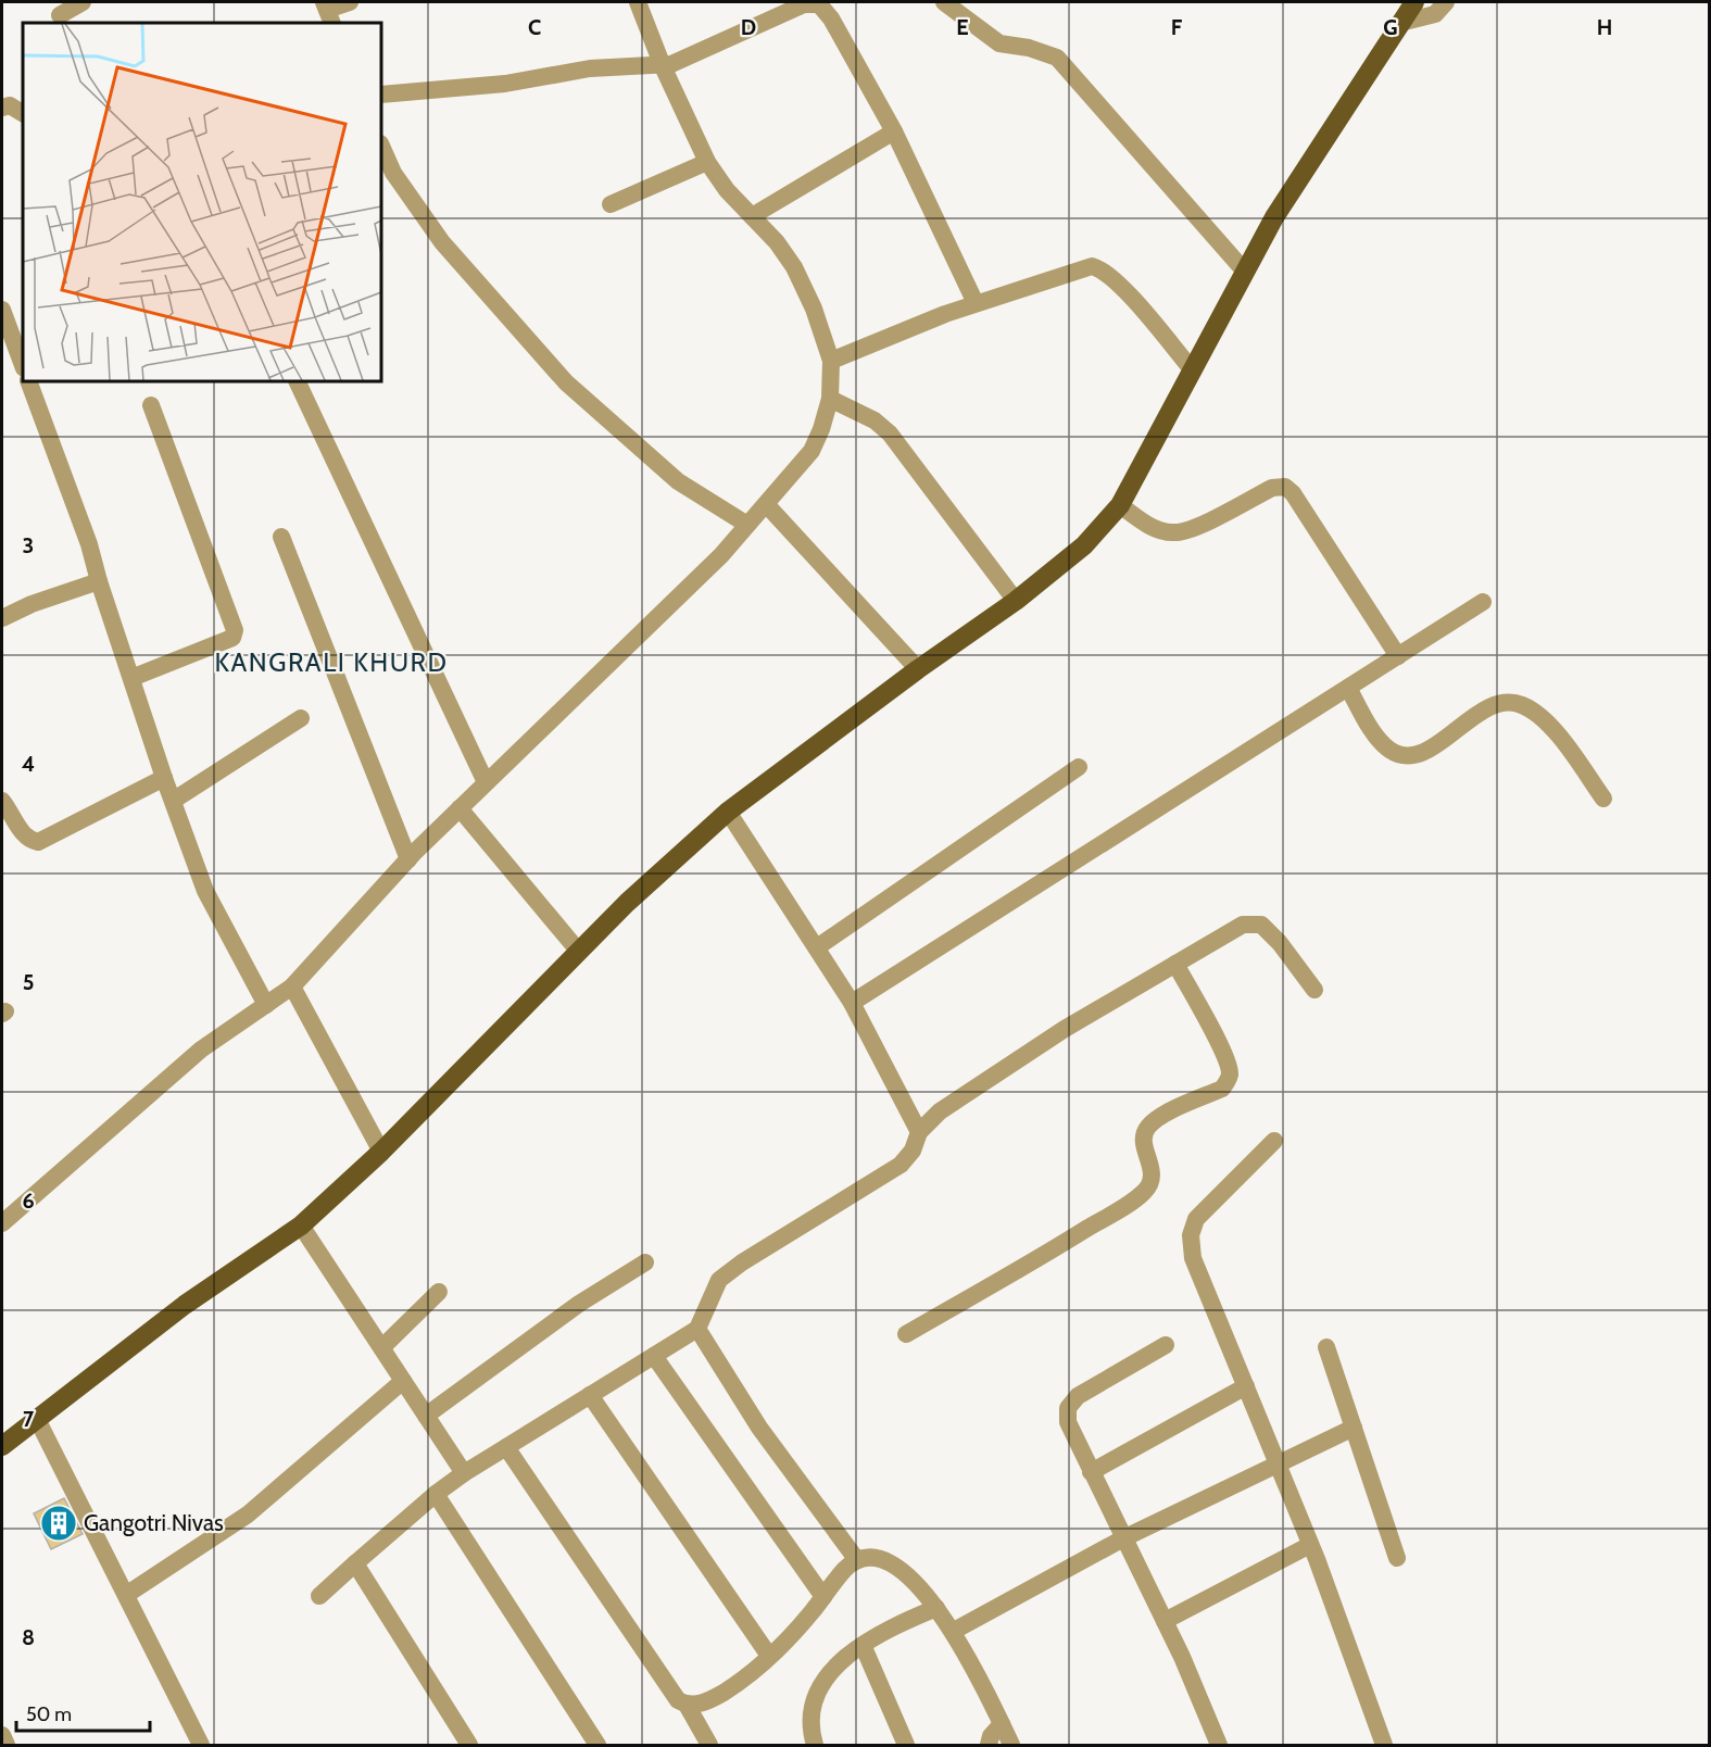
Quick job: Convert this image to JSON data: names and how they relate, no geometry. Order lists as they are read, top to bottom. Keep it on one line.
{"districts":["KANGRALI KHURD"],"places":{"building":["Gangotri Nivas"]},"scale_bar":"50 m","grid":{"columns":["C","D","E","F","G","H"],"rows":["3","4","5","6","7","8"]}}
